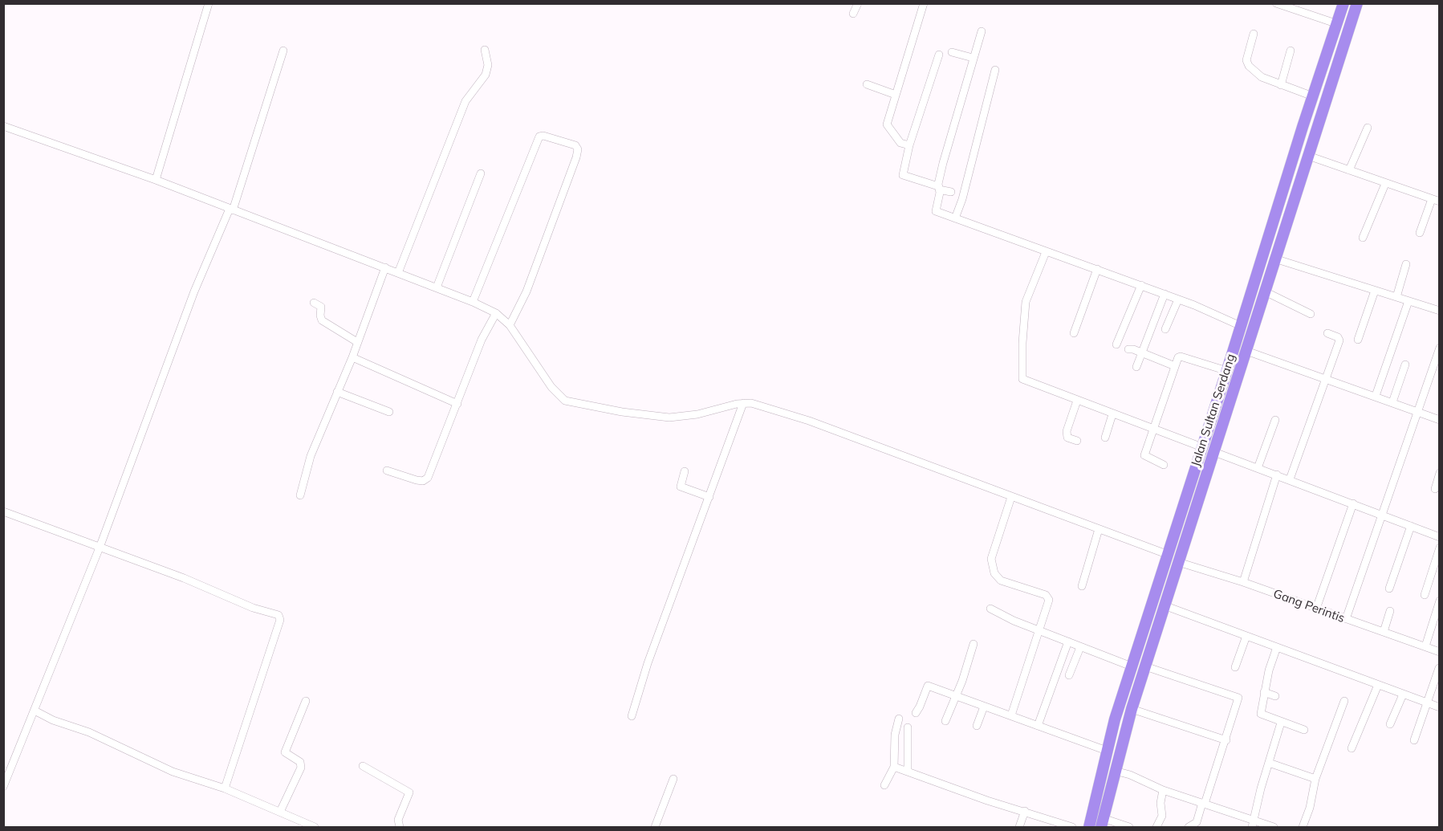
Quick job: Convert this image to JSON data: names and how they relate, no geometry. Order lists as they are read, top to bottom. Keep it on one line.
{"streets":{"highway":["Jalan Sultan Serdang"],"street":["Gang Perintis"]},"crossings":[["Jalan Sultan Serdang","Gang Perintis"]]}
